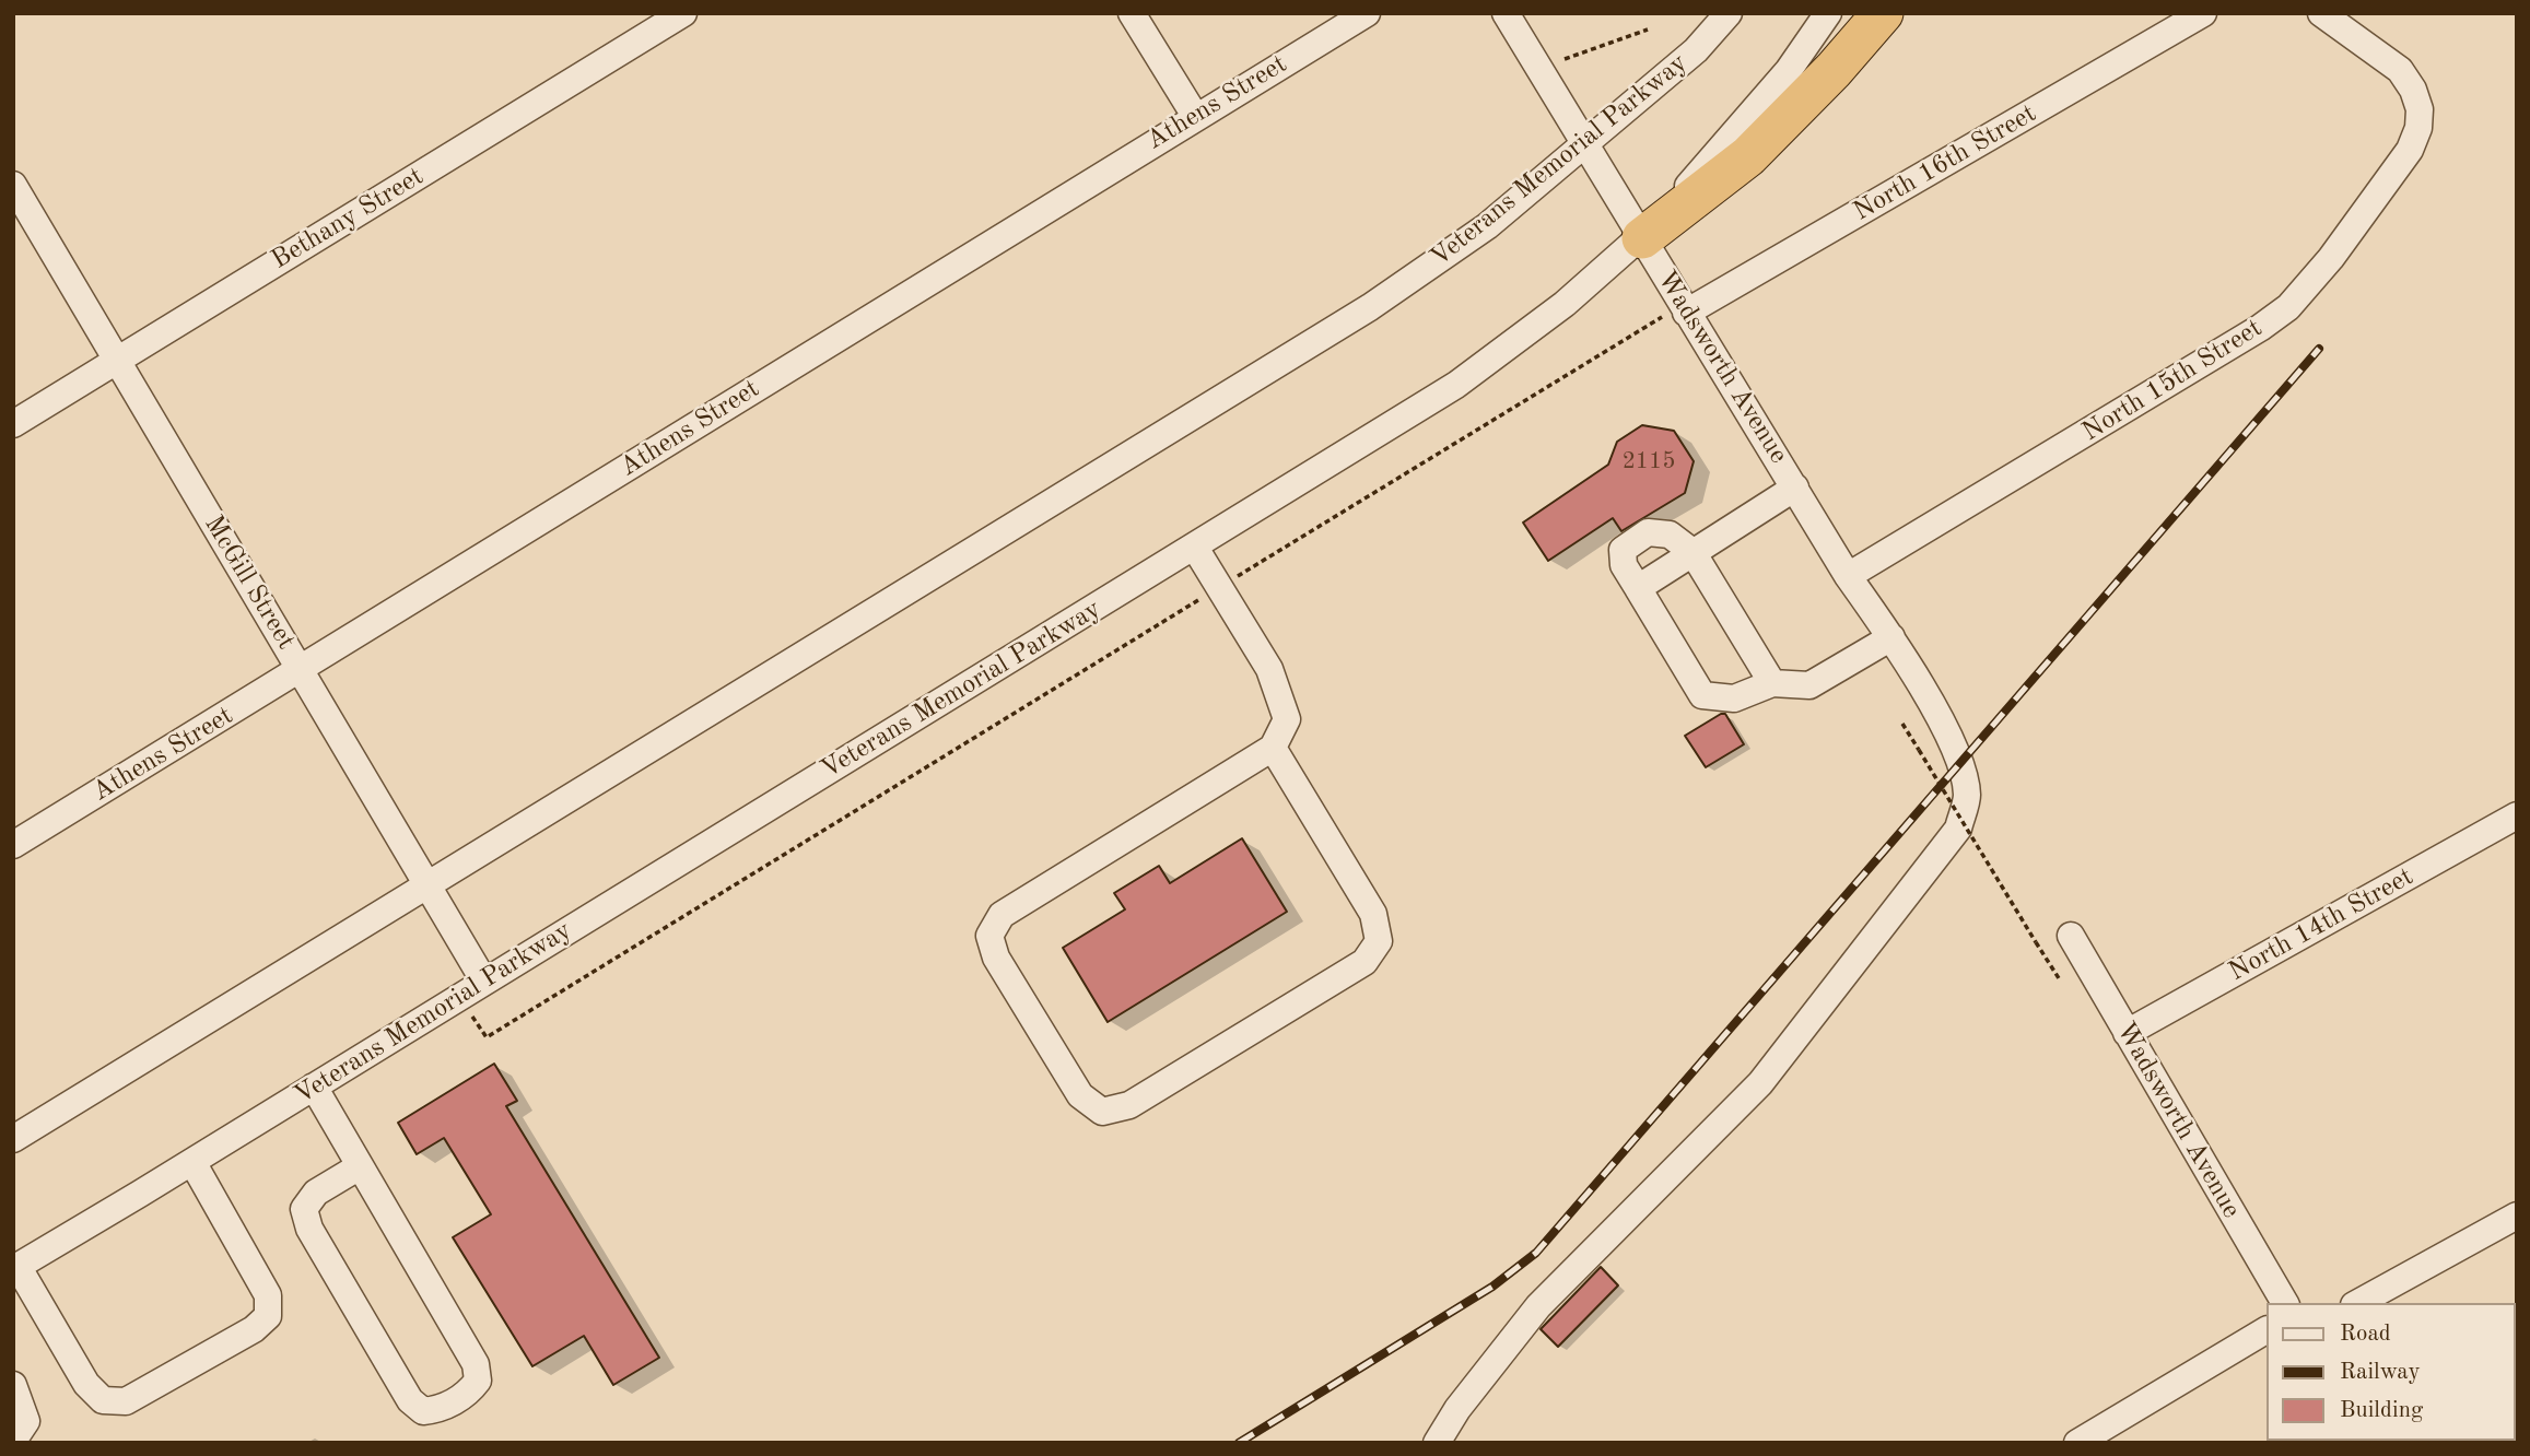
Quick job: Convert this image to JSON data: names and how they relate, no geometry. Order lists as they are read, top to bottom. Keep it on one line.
{"streets":{"street":["Athens Street","Veterans Memorial Parkway","North 16th Street","Bethany Street","Wadsworth Avenue","North 15th Street","McGill Street","North 14th Street"]},"crossings":[["Athens Street","McGill Street"],["Veterans Memorial Parkway","Wadsworth Avenue"],["Veterans Memorial Parkway","McGill Street"],["North 16th Street","Wadsworth Avenue"],["Bethany Street","McGill Street"],["Wadsworth Avenue","North 15th Street"],["Wadsworth Avenue","North 14th Street"]],"house_numbers":["2115"],"legend":["Road","Railway","Building"]}
